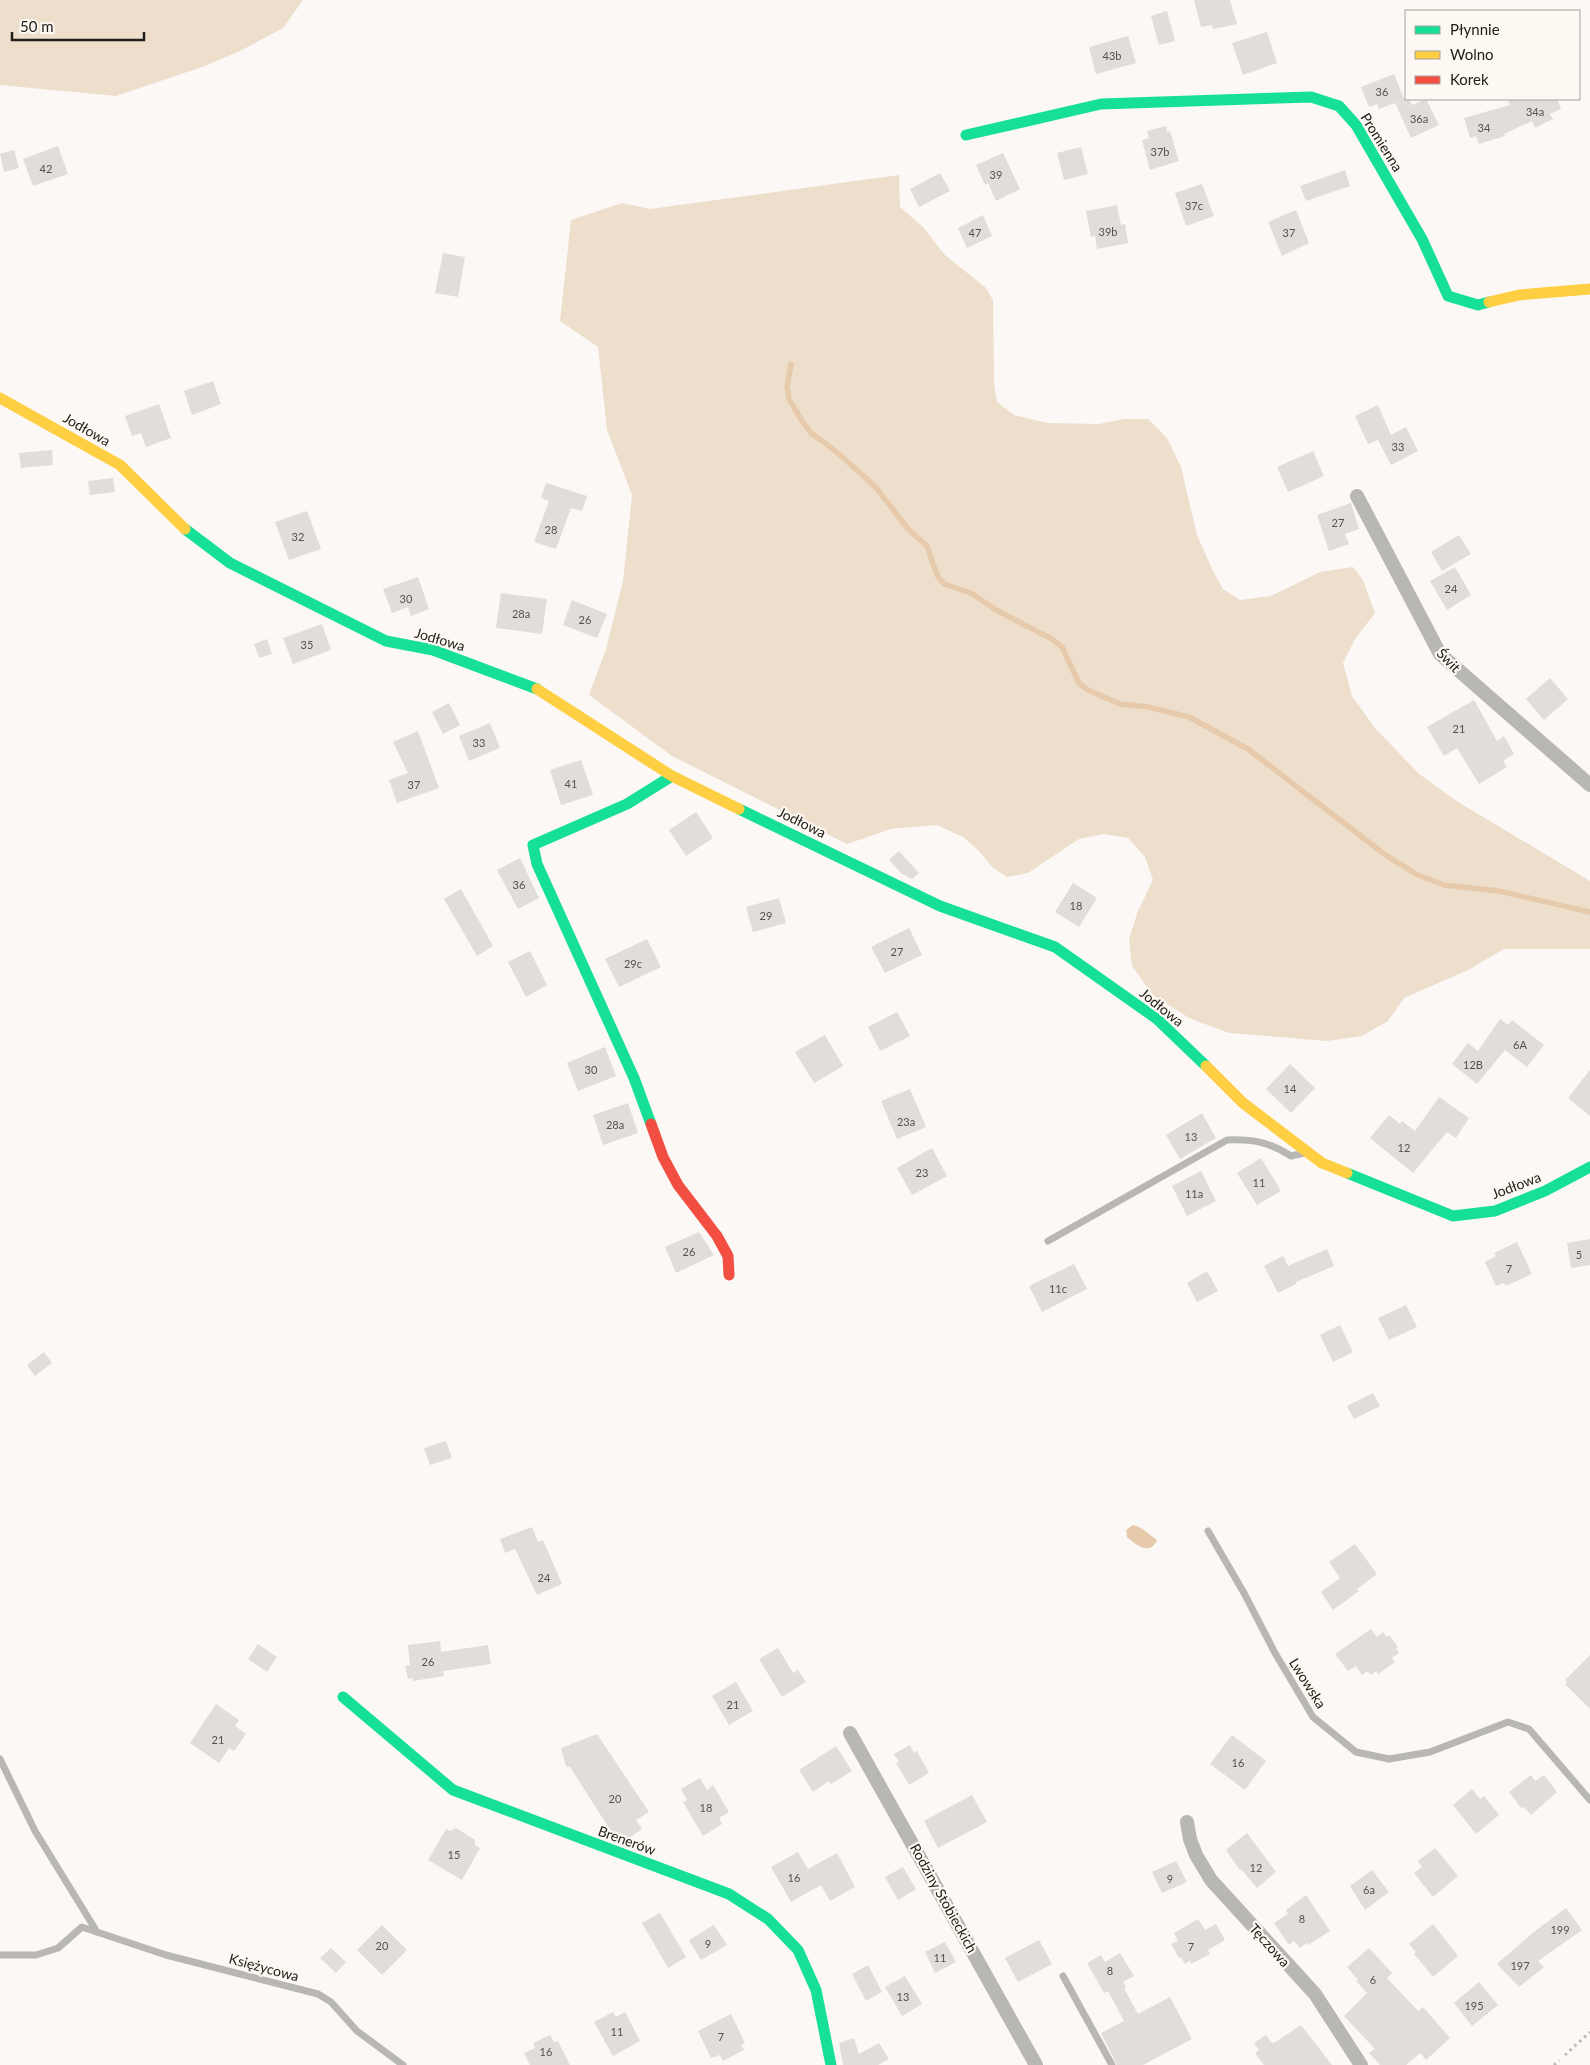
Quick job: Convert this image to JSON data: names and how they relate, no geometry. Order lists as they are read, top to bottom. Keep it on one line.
{"streets":{"street":["Promienna","Jodłowa","Świt","Brenerów","Rodziny Stobieckich","Tęczowa"],"lane":["Lwowska","Księżycowa"]},"house_numbers":["43b","36","34a","36a","34","37b","42","39","37c","39b","47","37","33","27","28","32","24","30","28a","26","35","21","33","41","37","36","18","29","27","29c","6A","12B","30","14","23a","28a","13","12","23","11","11a","26","5","7","11c","24","26","21","21","16","20","18","15","12","16","9","6a","8","199","9","20","7","11","197","8","6","13","195","11","7","16"],"legend":["Płynnie","Wolno","Korek"],"scale_bar":"50 m"}
